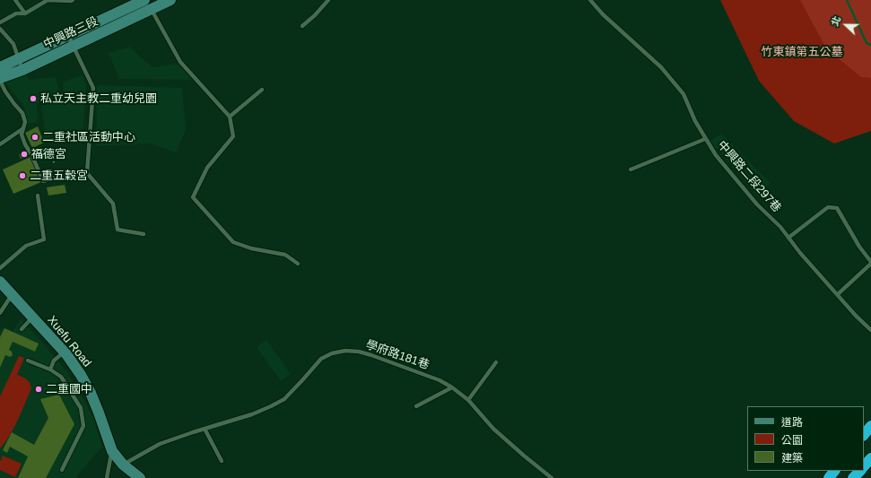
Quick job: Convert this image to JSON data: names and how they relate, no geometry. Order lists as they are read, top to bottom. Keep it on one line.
{"streets":{"main road":["中興路三段","Xuefu Road"],"lane":["中興路二段297巷","學府路181巷"]},"crossings":[["Xuefu Road","學府路181巷"]],"parks":["竹東鎮第五公墓"],"places":["私立天主教二重幼兒園","二重社區活動中心","福德宮","二重五穀宮","二重國中"],"legend":["道路","公園","建築"],"north":"left"}
